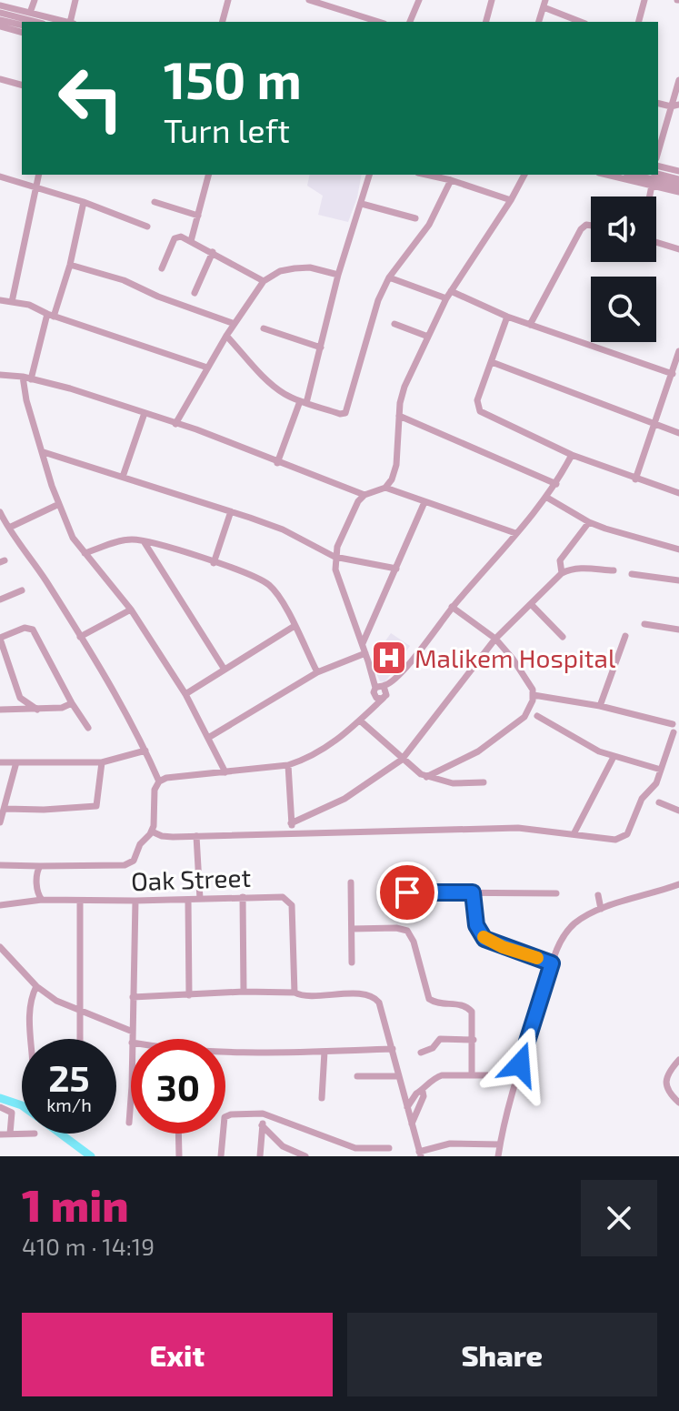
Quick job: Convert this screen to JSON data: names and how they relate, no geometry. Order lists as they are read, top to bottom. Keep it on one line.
{"streets":{"street":["Oak Street"]},"places":{"hospital":["Malikem Hospital"]},"page":{"turn":["150 m","Turn left"],"speed":"25 km/h","limit":"30","heading":["1 min","410 m · 14:19"],"buttons":["Exit","Share"]}}
